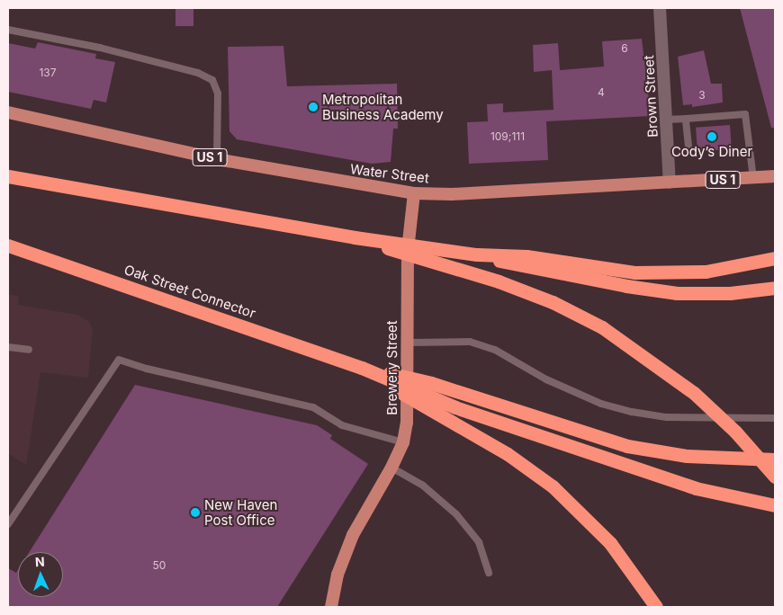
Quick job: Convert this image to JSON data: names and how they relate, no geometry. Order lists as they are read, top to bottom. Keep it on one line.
{"streets":{"highway":["Oak Street Connector"],"main road":["US 1","Water Street","Brewery Street"],"street":["Brown Street"]},"crossings":[["Brown Street","Water Street"],["Water Street","Brewery Street"]],"places":["Metropolitan Business Academy","Cody’s Diner","New Haven Post Office"],"house_numbers":["6","137","4","3","109;111","50"],"north":"top"}
